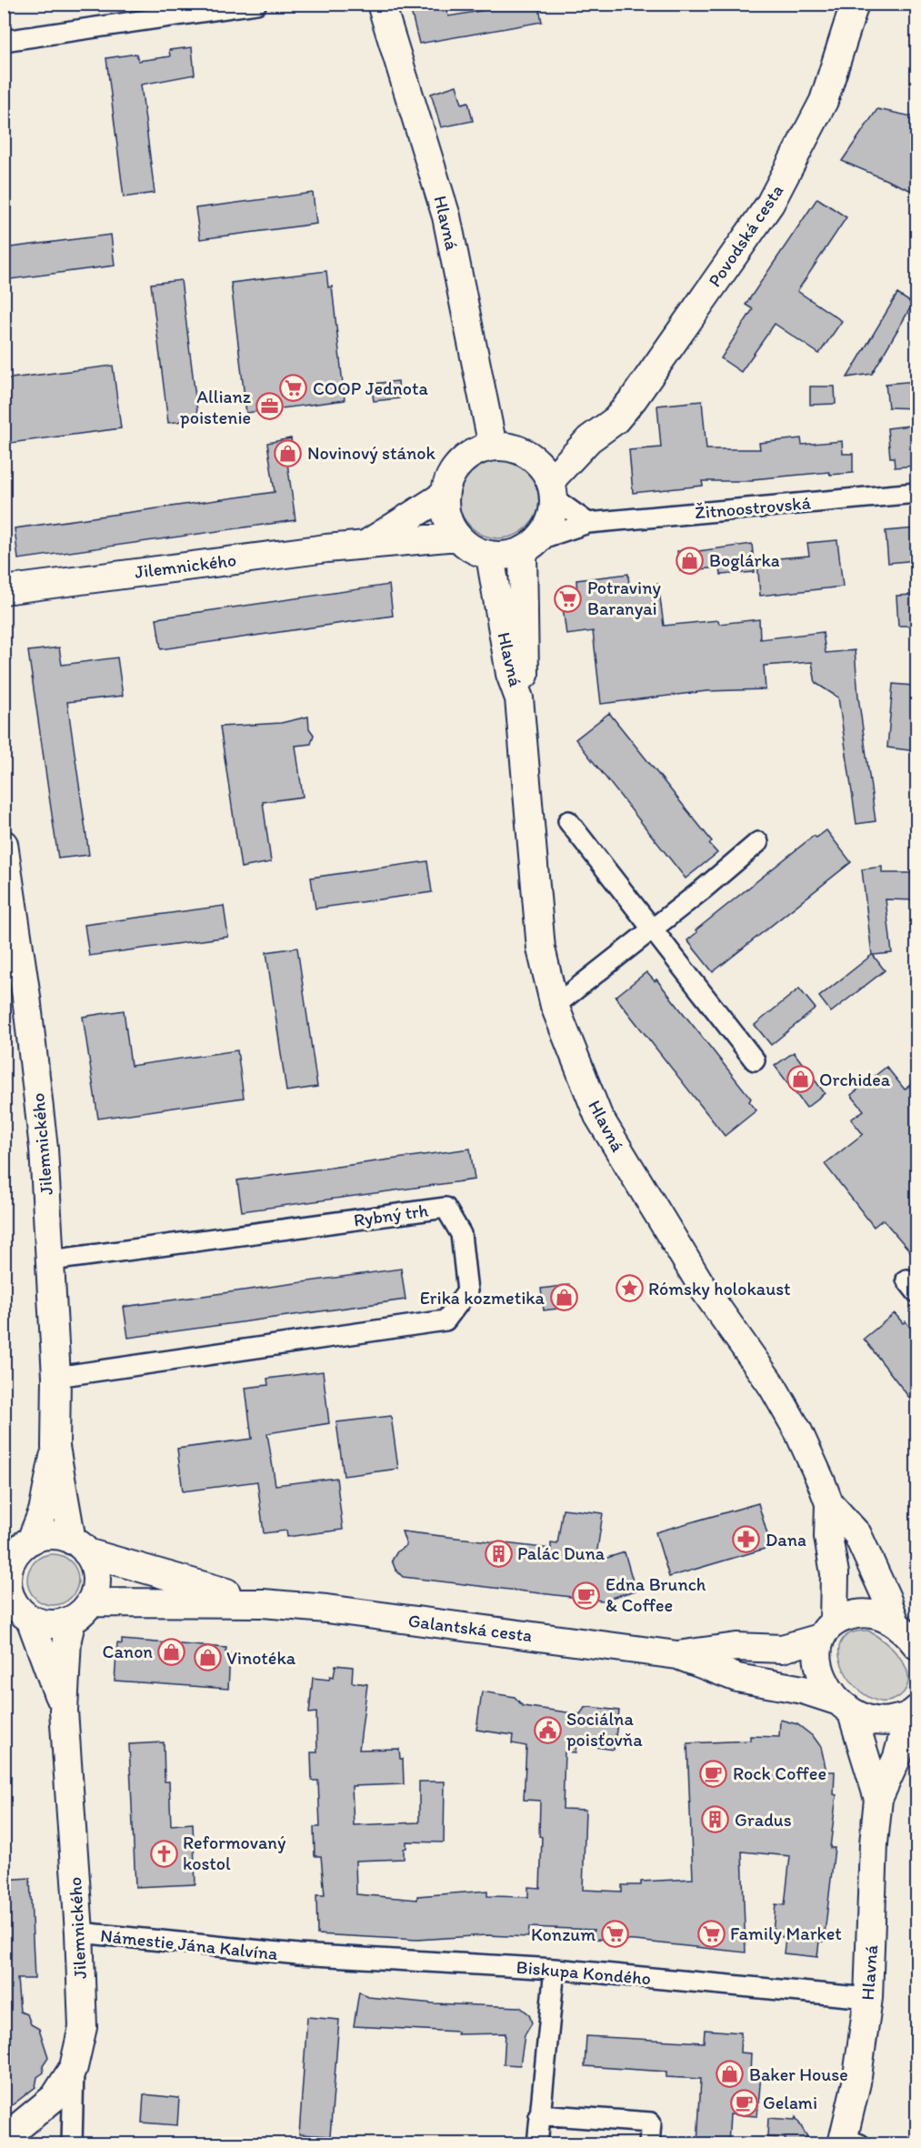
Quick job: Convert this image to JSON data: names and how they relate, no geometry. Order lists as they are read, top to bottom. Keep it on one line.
{"streets":{"main road":["Hlavná","Povodská cesta","Jilemnického","Galantská cesta"],"street":["Žitnoostrovská","Rybný trh","Námestie Jána Kalvína","Biskupa Kondého"]},"crossings":[["Hlavná","Povodská cesta"],["Hlavná","Žitnoostrovská"],["Hlavná","Jilemnického"],["Hlavná","Biskupa Kondého"],["Povodská cesta","Žitnoostrovská"],["Povodská cesta","Jilemnického"],["Žitnoostrovská","Jilemnického"],["Jilemnického","Rybný trh"],["Jilemnického","Galantská cesta"],["Jilemnického","Námestie Jána Kalvína"],["Námestie Jána Kalvína","Biskupa Kondého"]],"places":{"supermarket":["COOP Jednota","Potraviny Baranyai","Family Market","Konzum"],"office":["Allianz poistenie"],"shop":["Novinový stánok","Boglárka","Orchidea","Erika kozmetika","Canon","Vinotéka","Baker House"],"place":["Rómsky holokaust"],"pharmacy":["Dana"],"building":["Palác Duna","Gradus"],"cafe":["Edna Brunch & Coffee","Rock Coffee","Gelami"],"public building":["Sociálna poisťovňa"],"church":["Reformovaný kostol"]}}
